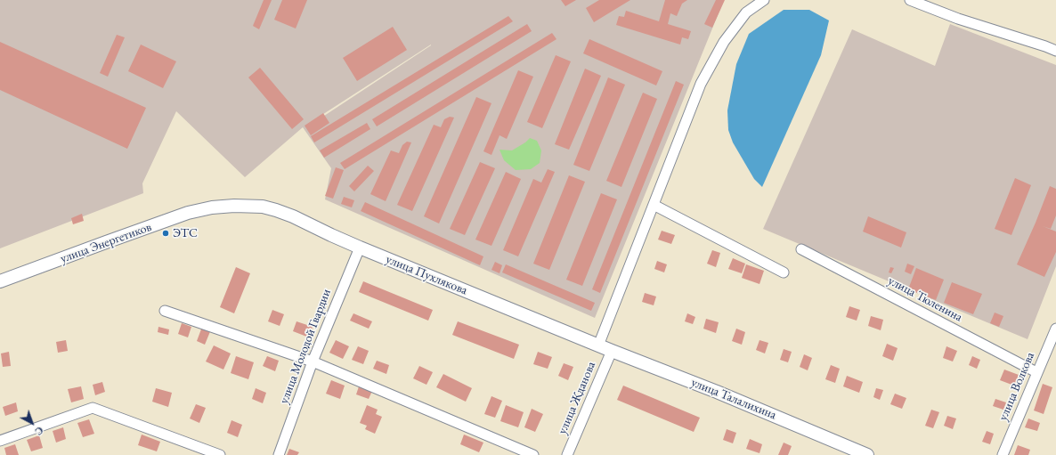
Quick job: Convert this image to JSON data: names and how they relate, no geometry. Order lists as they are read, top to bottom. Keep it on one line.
{"streets":{"street":["улица Энергетиков","улица Пухлякова","улица Тюленина","улица Молодой Гвардии","улица Волкова","улица Жданова","улица Талалихина"]},"crossings":[["улица Энергетиков","улица Пухлякова"],["улица Пухлякова","улица Молодой Гвардии"],["улица Пухлякова","улица Талалихина"],["улица Тюленина","улица Волкова"],["улица Жданова","улица Талалихина"]],"places":["ЭТС"],"north":"bottom right"}
